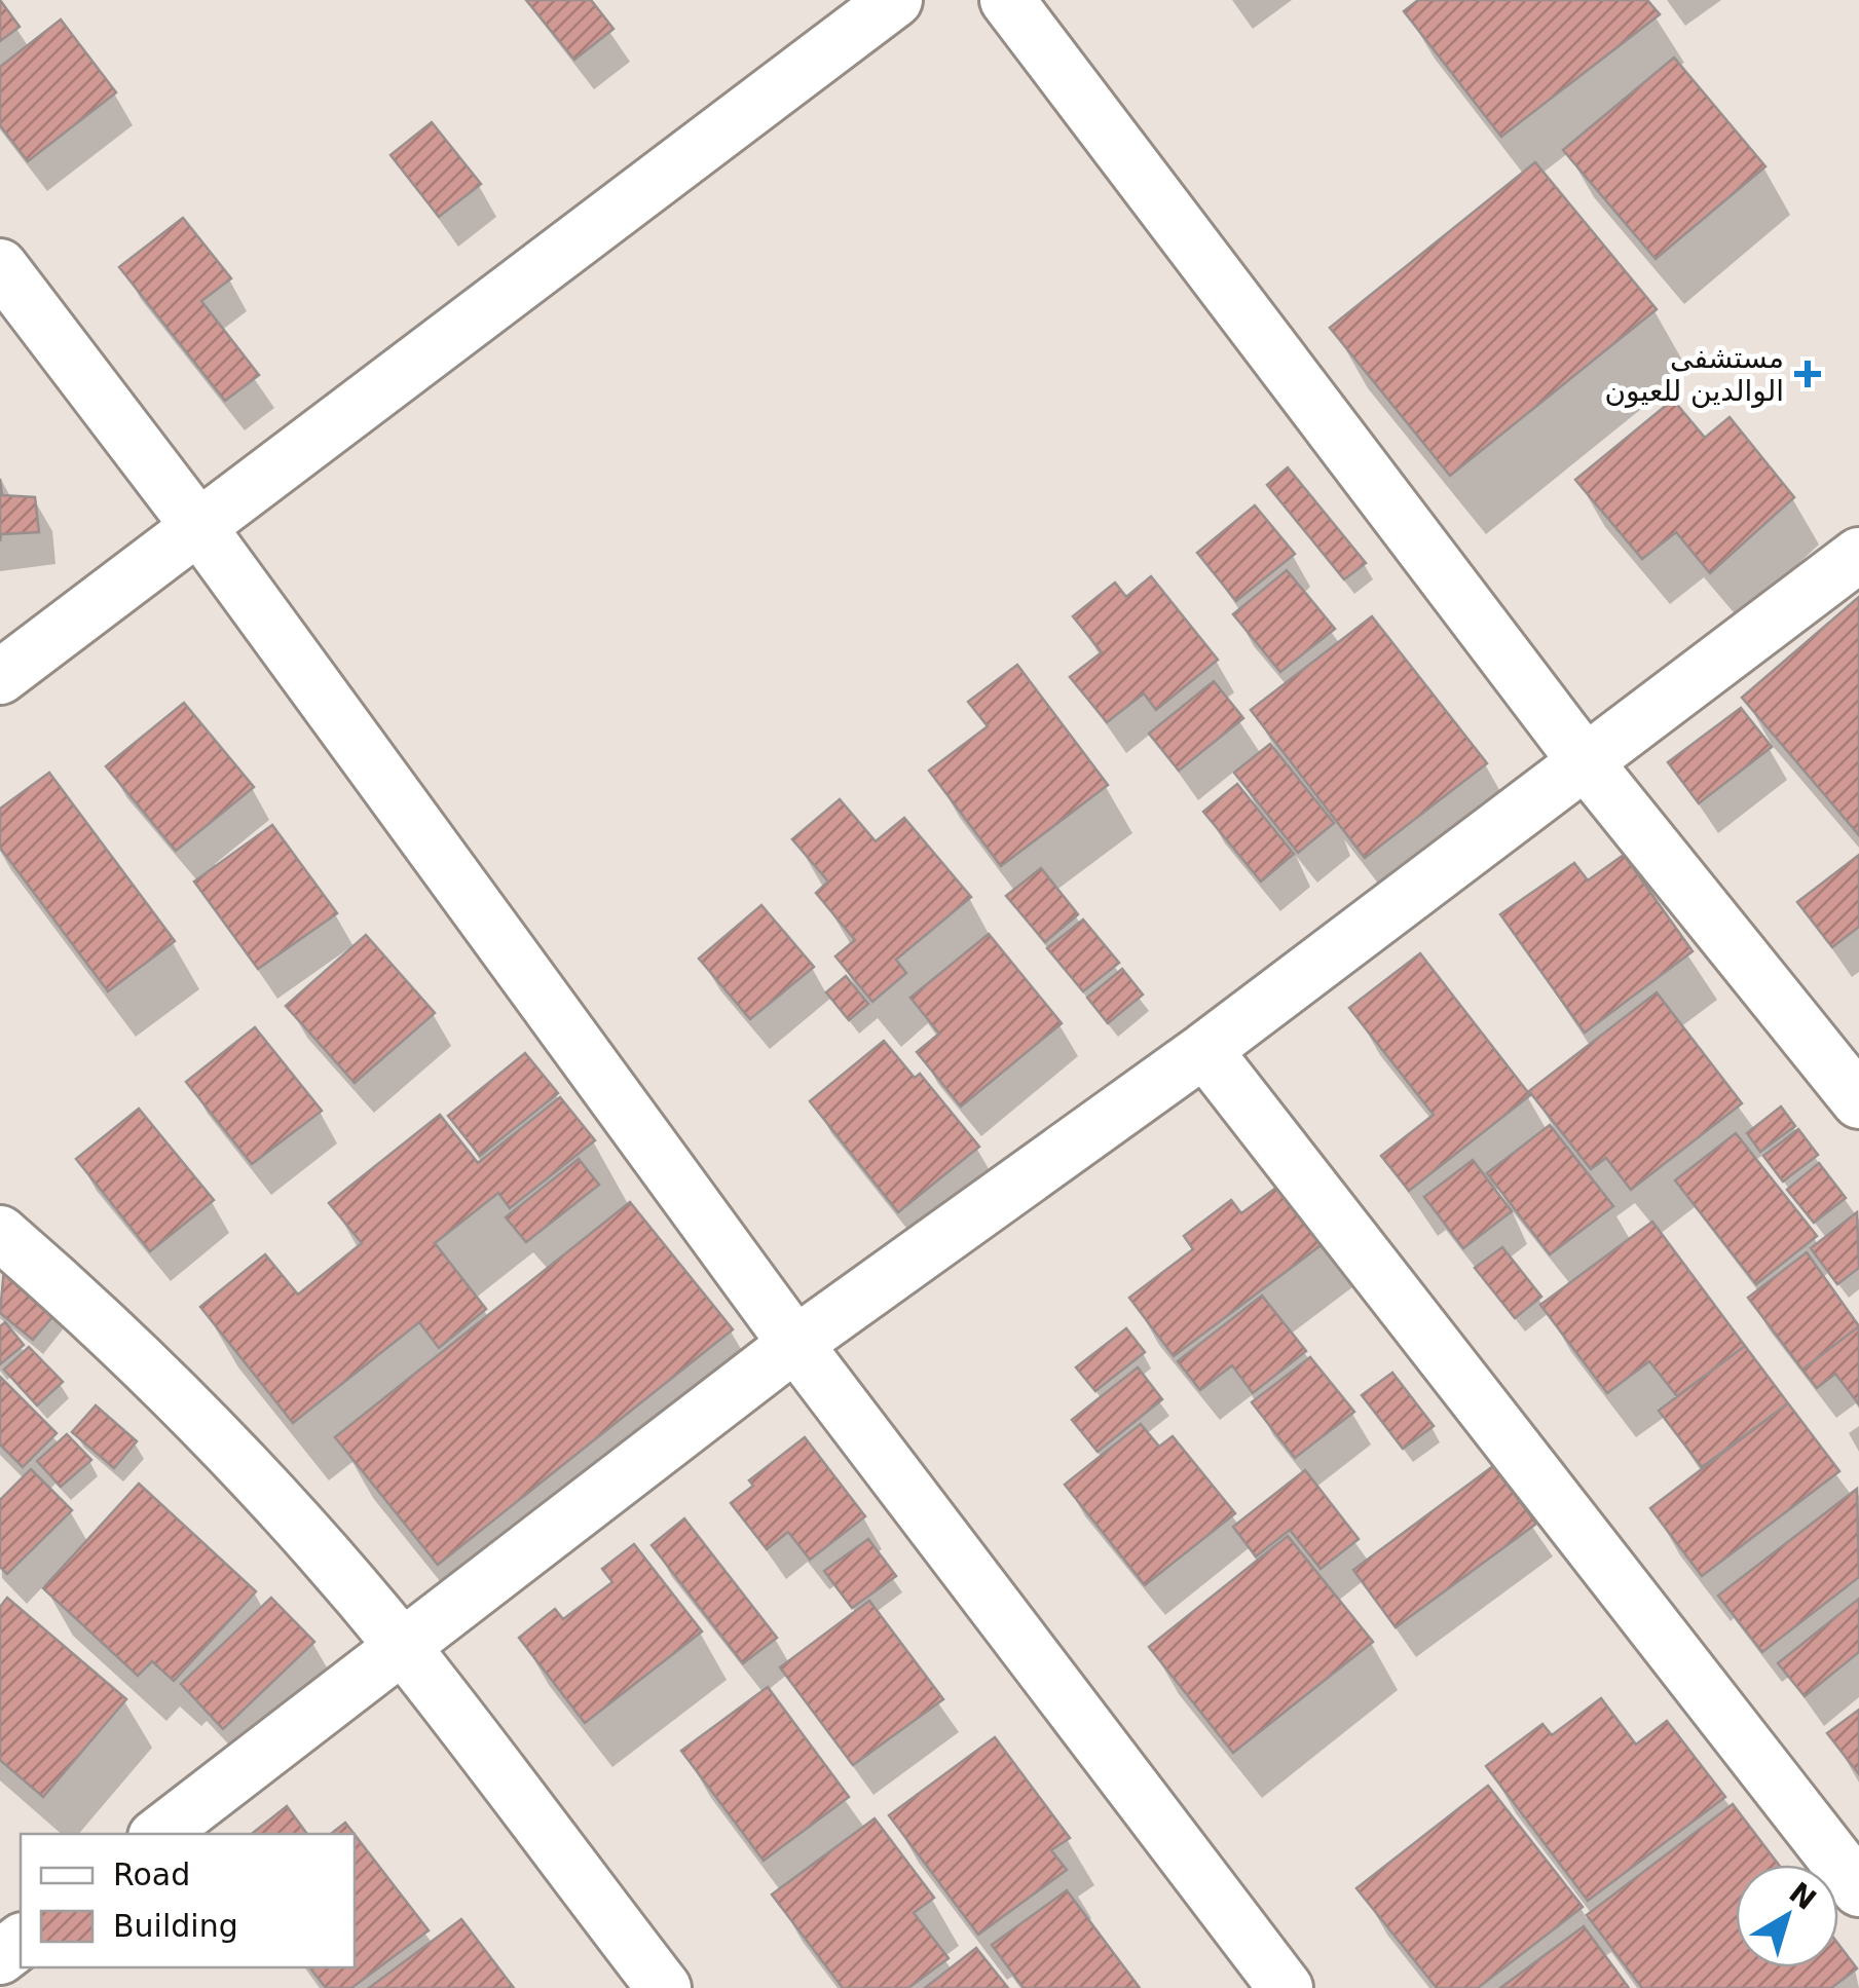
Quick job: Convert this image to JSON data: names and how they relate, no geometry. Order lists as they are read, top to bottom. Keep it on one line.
{"places":{"health":["مستشفى الوالدين للعيون"]},"legend":["Road","Building"],"north":"top right"}
